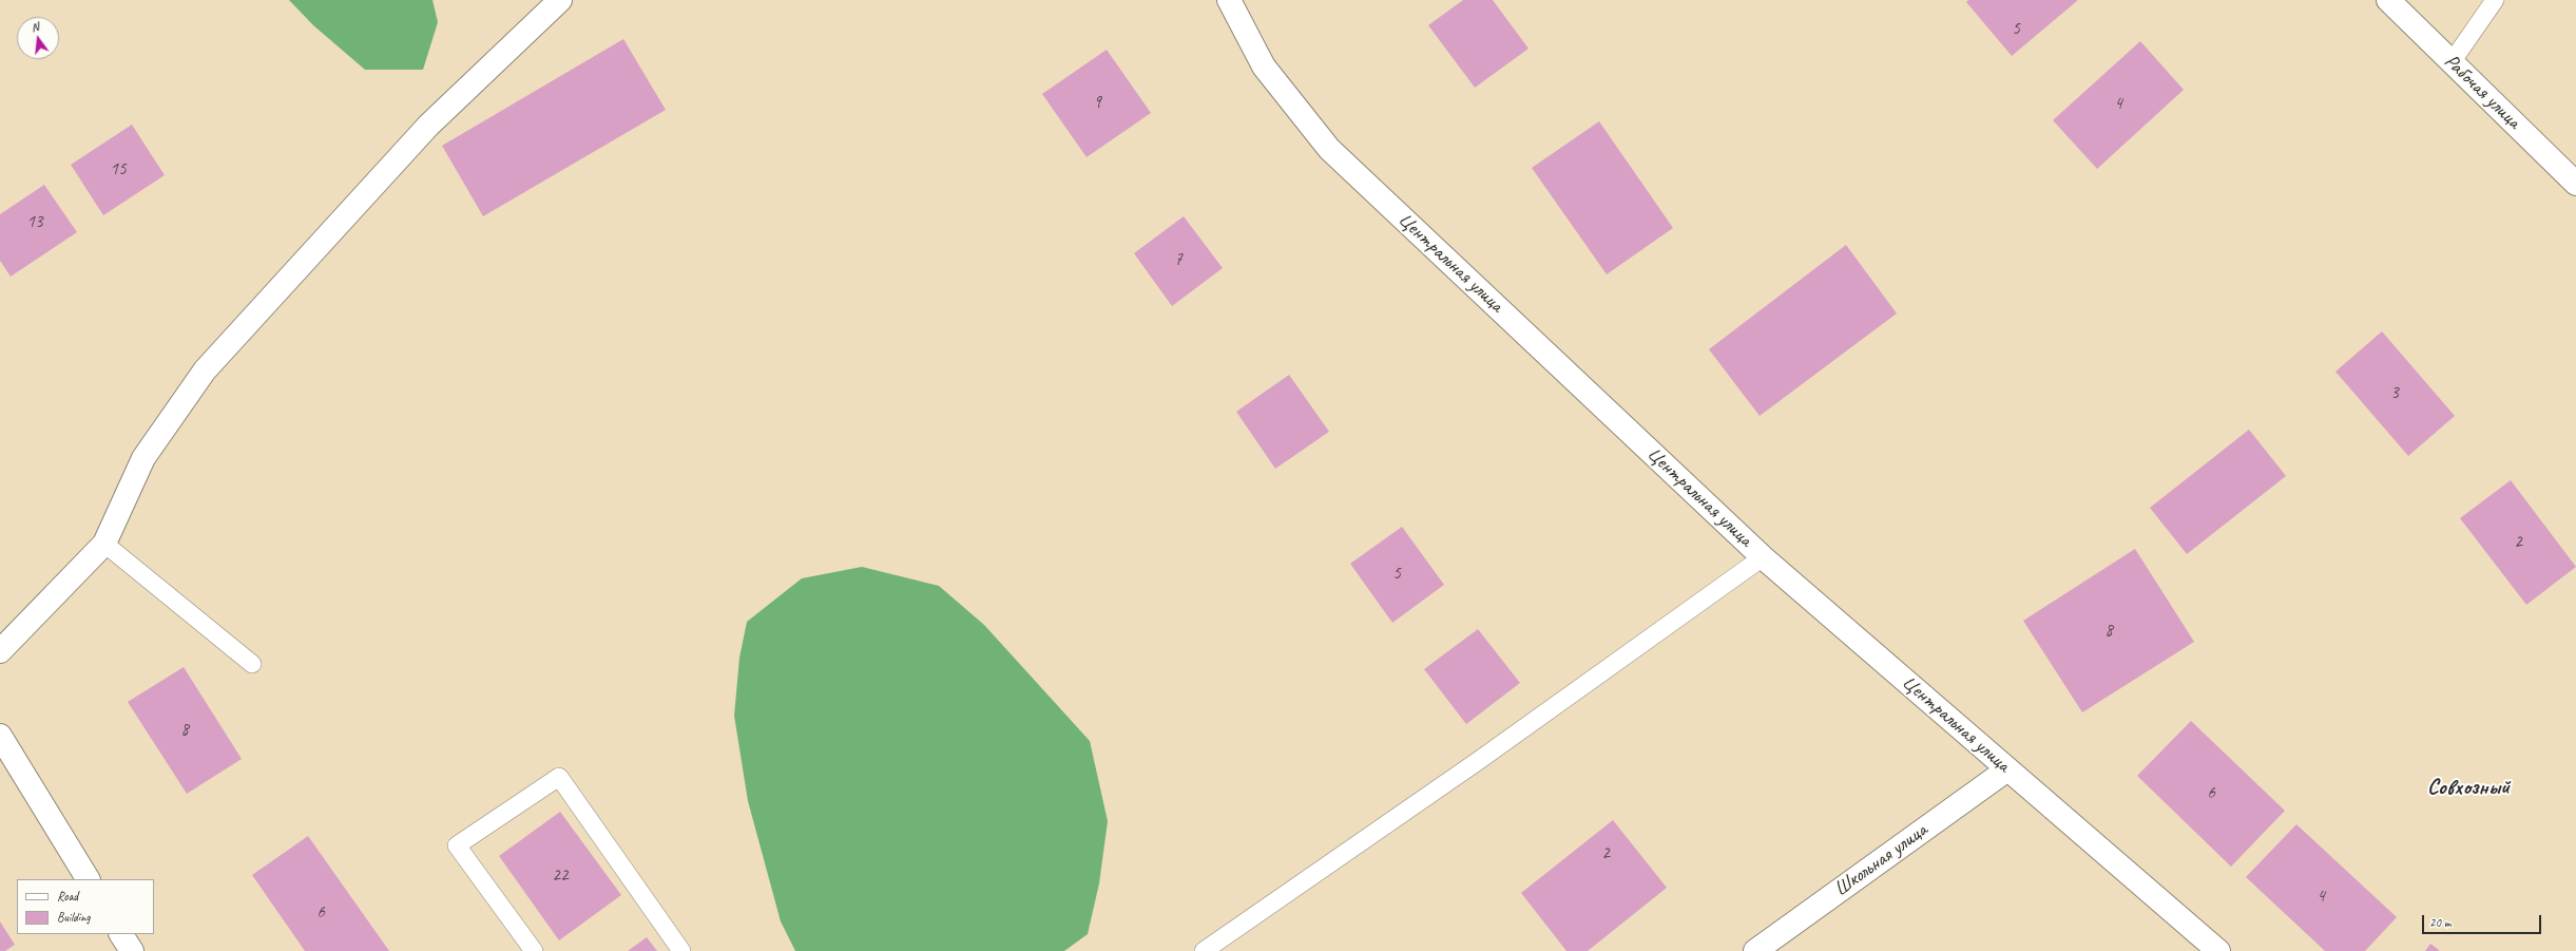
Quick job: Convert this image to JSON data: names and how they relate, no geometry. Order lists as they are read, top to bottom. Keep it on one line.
{"streets":{"street":["Рабочая улица","Центральная улица","Школьная улица"]},"crossings":[["Центральная улица","Школьная улица"]],"districts":["Совхозный"],"house_numbers":["5","9","4","15","13","7","3","2","5","8","8","6","2","22","4","6"],"legend":["Road","Building"],"scale_bar":"20 m","north":"top"}
